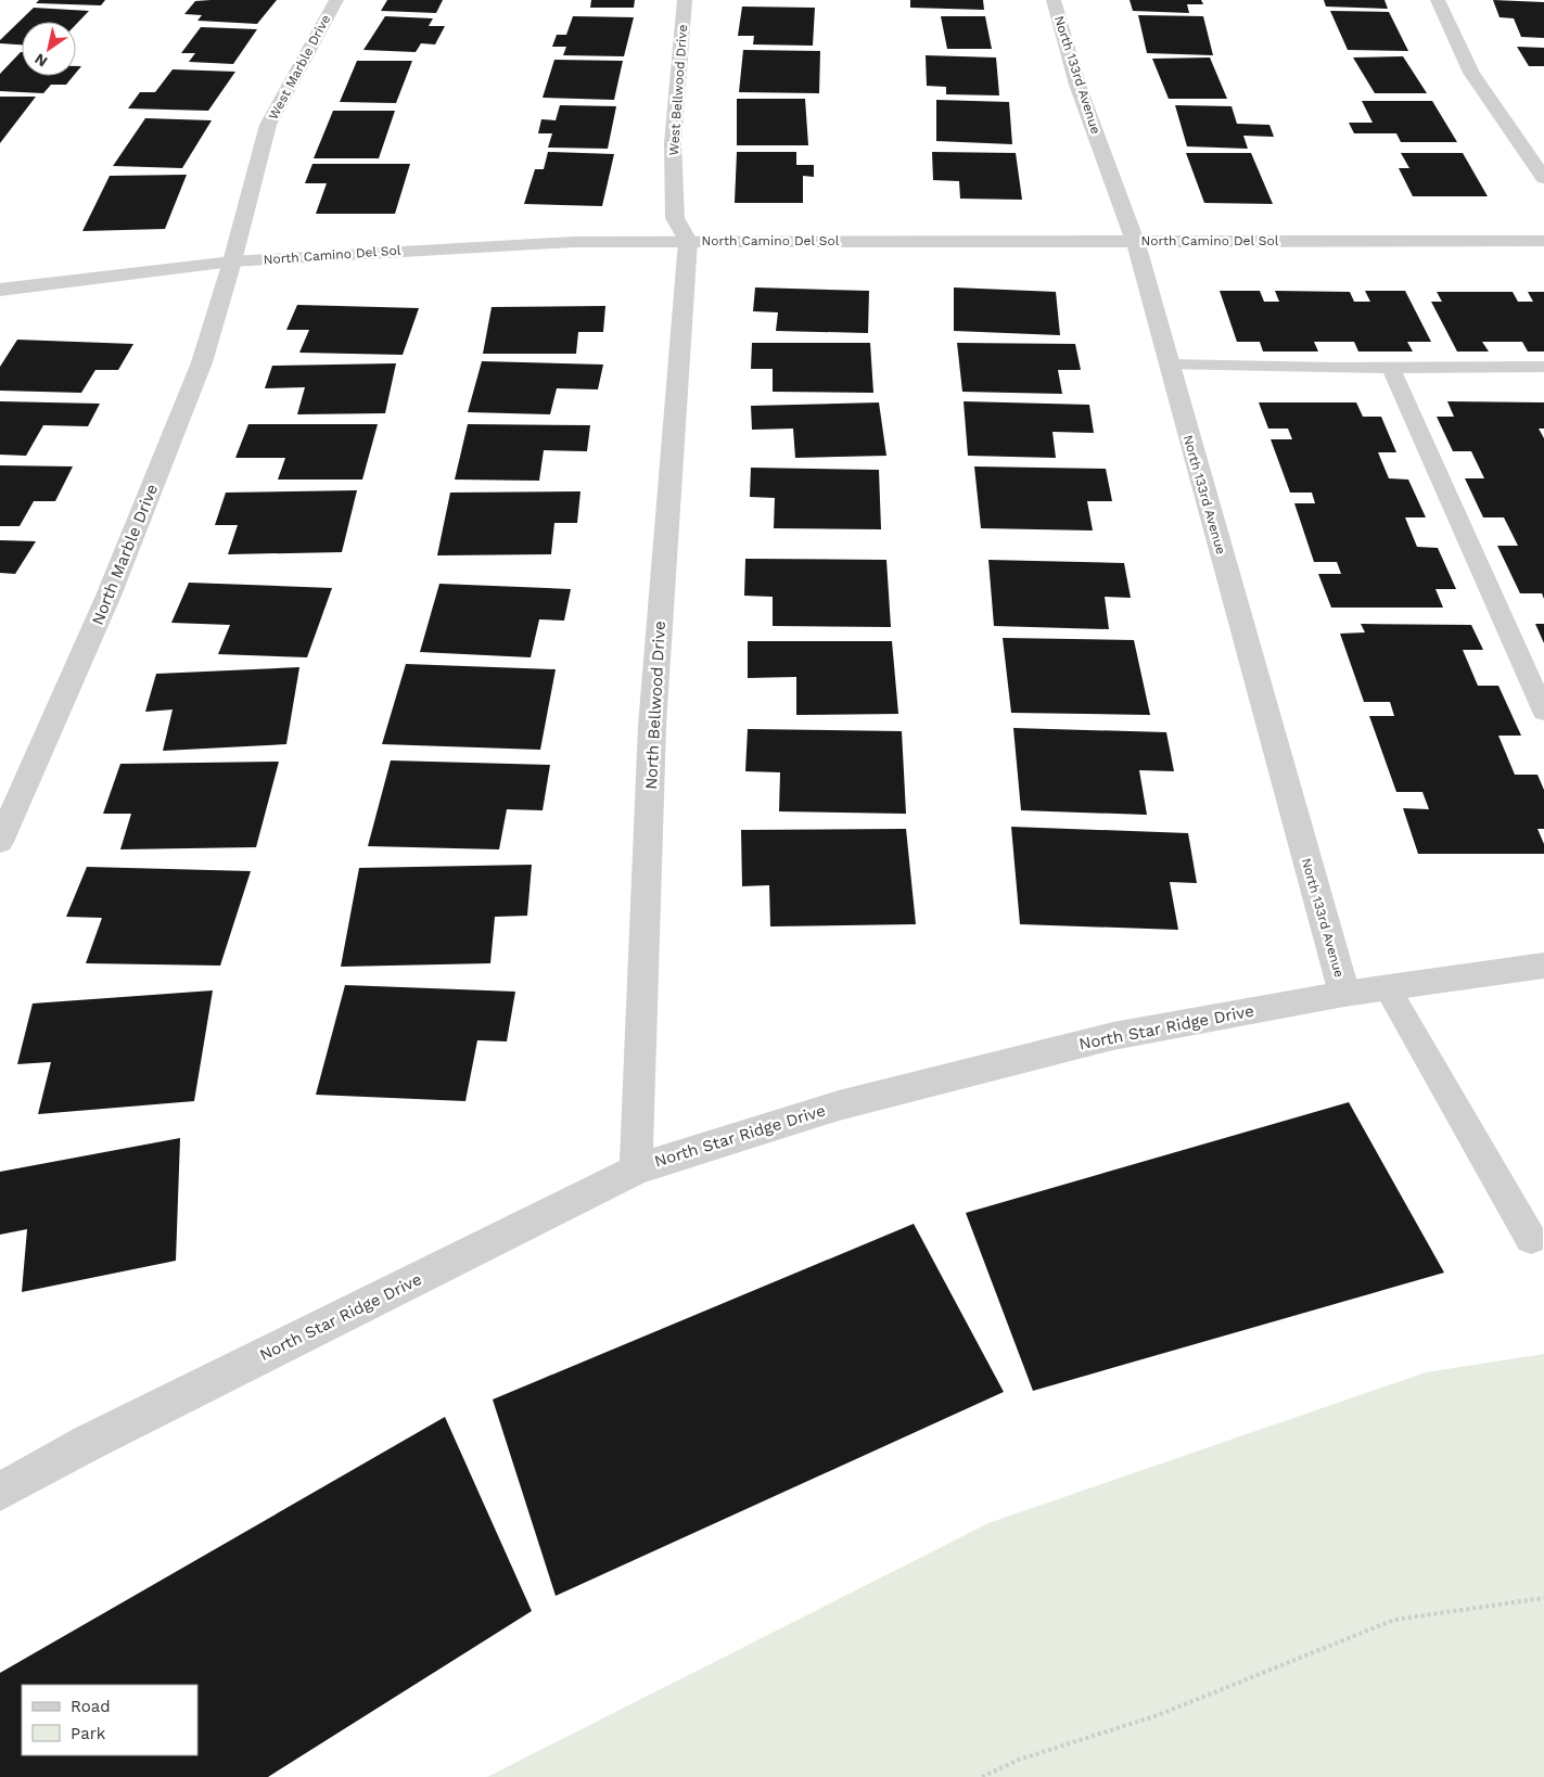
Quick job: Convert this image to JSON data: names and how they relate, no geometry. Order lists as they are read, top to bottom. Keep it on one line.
{"streets":{"street":["West Marble Drive","North 133rd Avenue","West Bellwood Drive","North Camino Del Sol","North Marble Drive","North Bellwood Drive","North Star Ridge Drive"]},"crossings":[["West Marble Drive","North Camino Del Sol"],["West Marble Drive","North Marble Drive"],["North 133rd Avenue","North Camino Del Sol"],["North 133rd Avenue","North Star Ridge Drive"],["West Bellwood Drive","North Camino Del Sol"],["West Bellwood Drive","North Bellwood Drive"],["North Camino Del Sol","North Marble Drive"],["North Camino Del Sol","North Bellwood Drive"],["North Bellwood Drive","North Star Ridge Drive"]],"legend":["Road","Park"],"north":"bottom left"}
